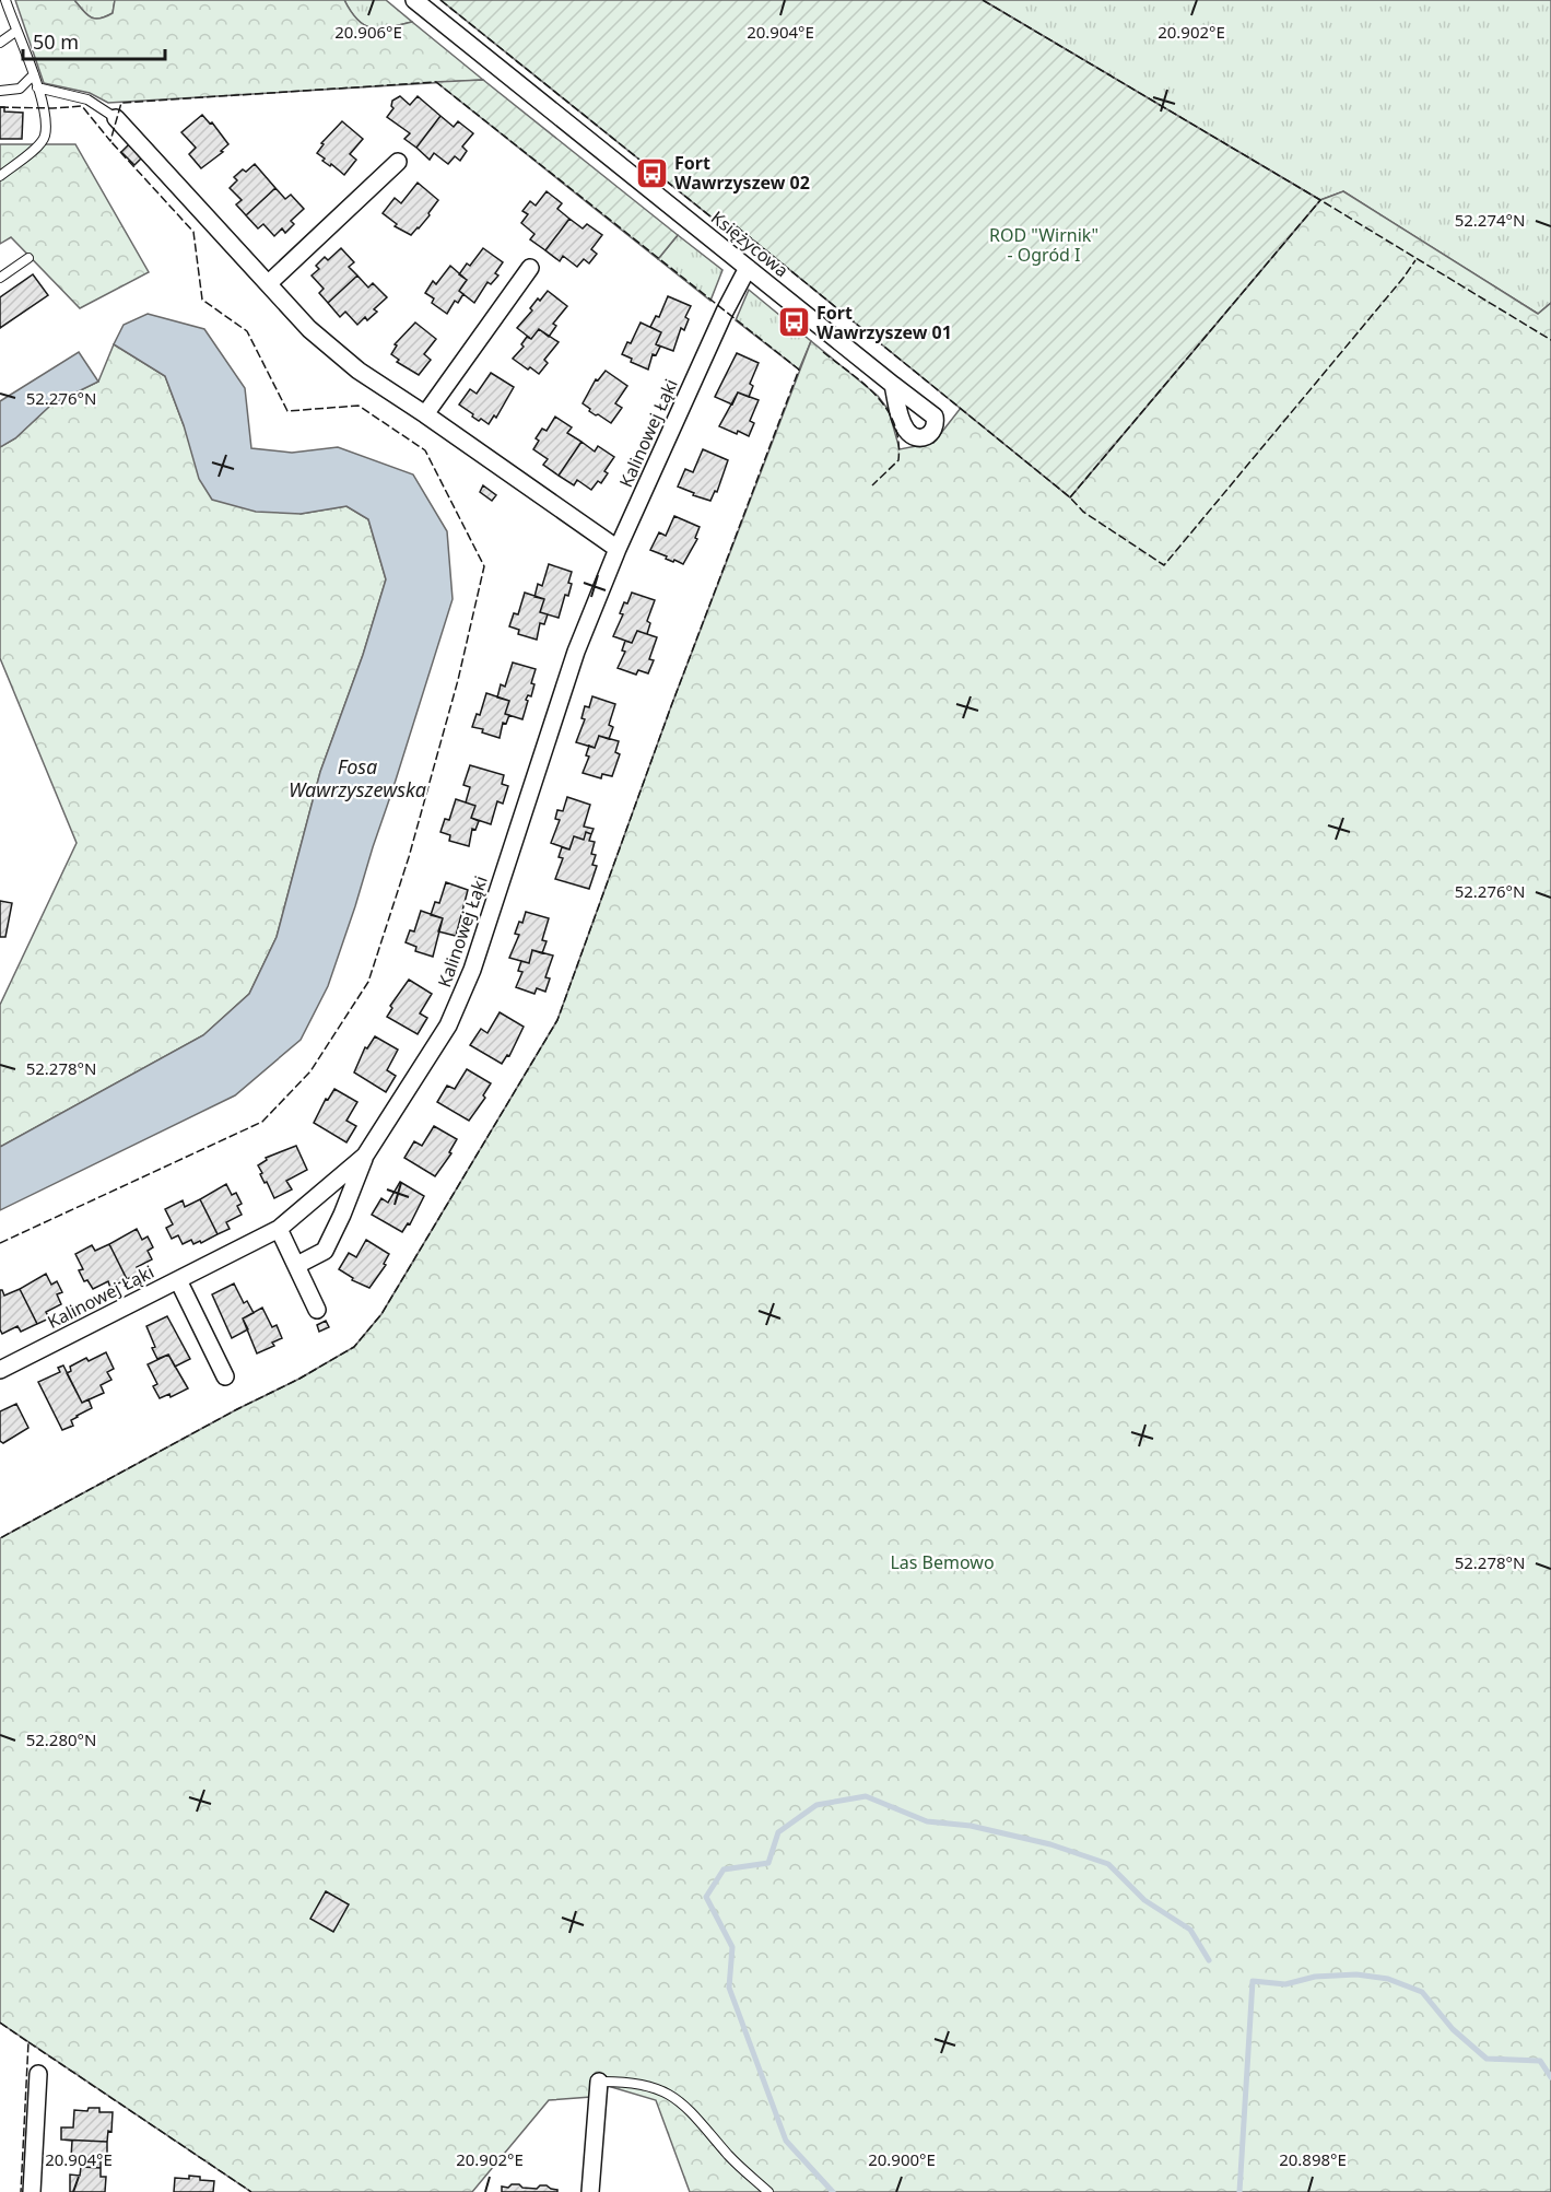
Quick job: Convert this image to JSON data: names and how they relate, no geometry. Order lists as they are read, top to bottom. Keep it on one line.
{"streets":{"street":["Księżycowa","Kalinowej Łąki"]},"crossings":[["Księżycowa","Kalinowej Łąki"]],"water":["Fosa Wawrzyszewska"],"parks":["ROD \"Wirnik\" - Ogród I","Las Bemowo"],"places":{"bus stop":["Fort Wawrzyszew 02","Fort Wawrzyszew 01"]},"scale_bar":"50 m","coordinates":["20.906°E","20.904°E","20.902°E","52.274°N","52.276°N","52.278°N","52.280°N","20.900°E","20.898°E"]}
